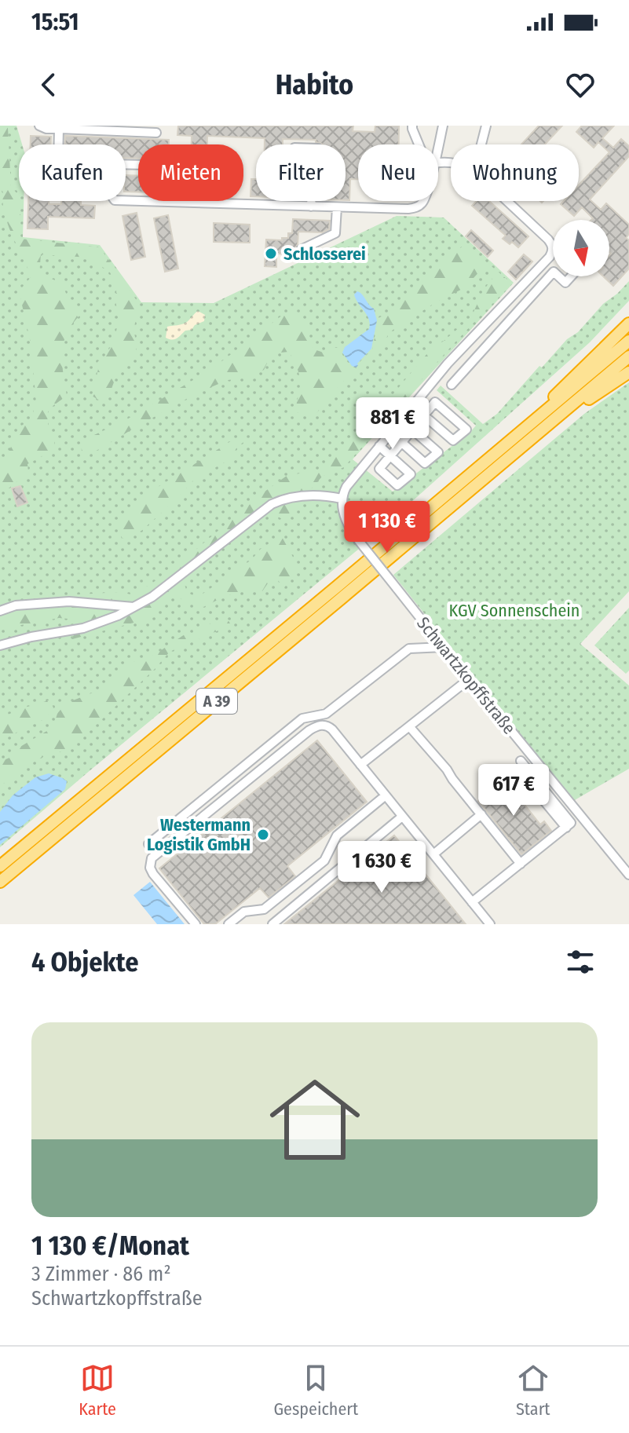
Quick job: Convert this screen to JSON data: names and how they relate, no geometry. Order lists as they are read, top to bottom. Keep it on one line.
{"streets":{"highway":["A 39"],"street":["Schwartzkopffstraße"]},"parks":["KGV Sonnenschein"],"places":["Schlosserei","Westermann Logistik GmbH"],"north":"bottom","page":{"status":"15:51","header":"Habito","chip":["Kaufen","Mieten","Filter","Neu","Wohnung"],"price":["881 €","1 130 €","617 €","1 630 €"],"heading":"4 Objekte","list":[{"name":"1 130 €/Monat","note":"3 Zimmer · 86 m² · Schwartzkopffstraße"}],"tabs":["Karte","Gespeichert","Start"]}}
